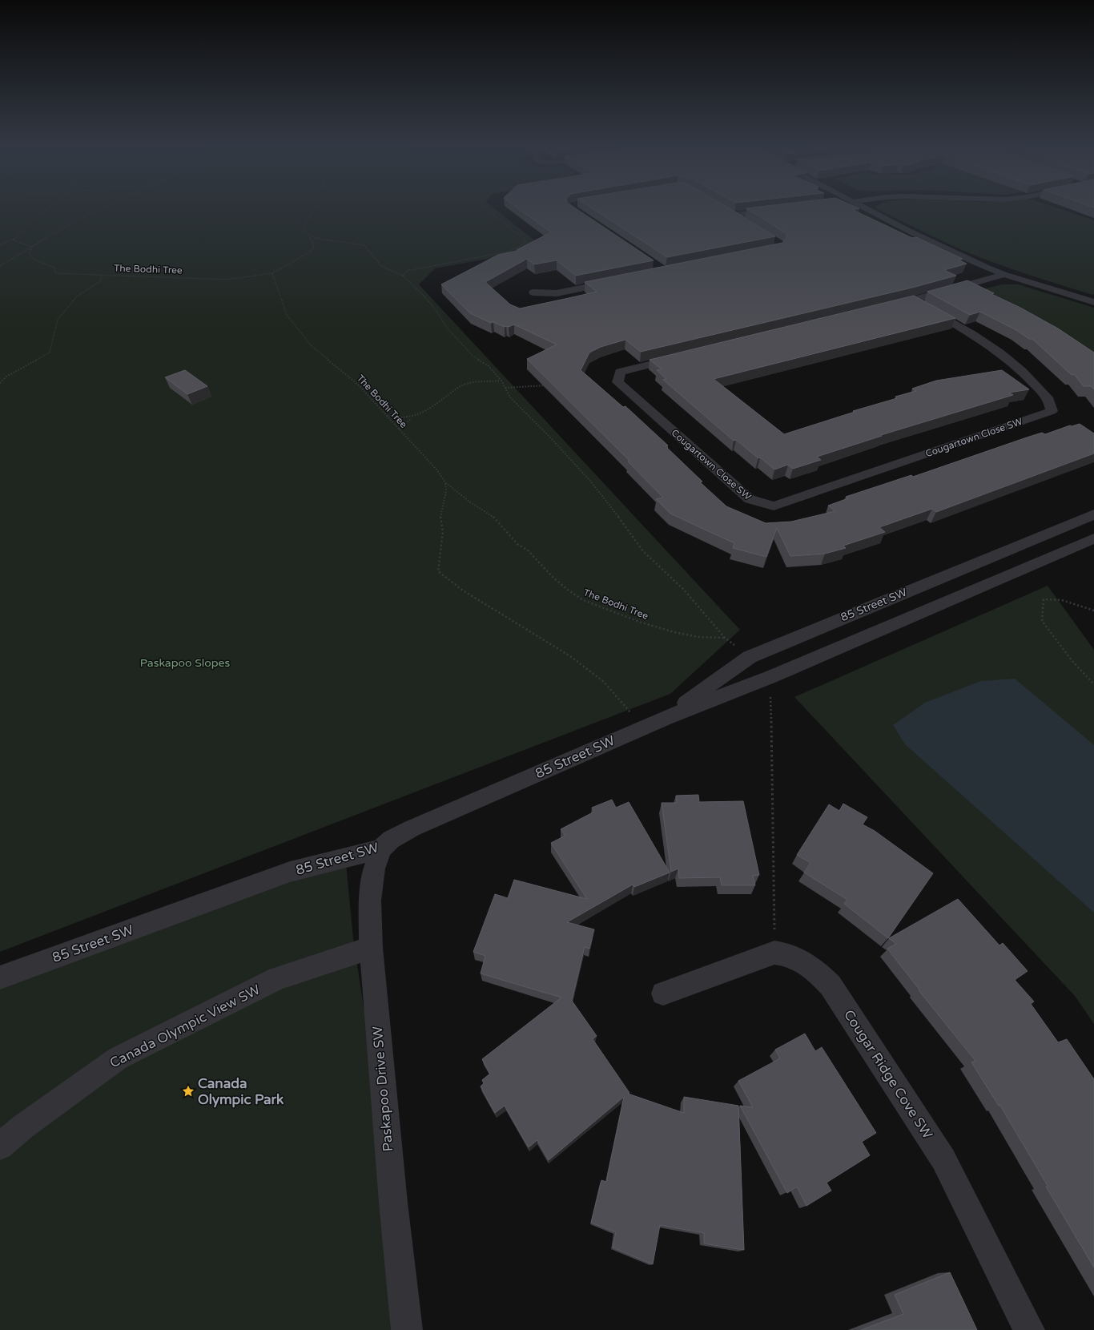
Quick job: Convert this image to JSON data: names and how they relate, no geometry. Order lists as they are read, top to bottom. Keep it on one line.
{"streets":{"street":["Cougartown Close SW","85 Street SW","Canada Olympic View SW","Cougar Ridge Cove SW","Paskapoo Drive SW"],"path":["The Bodhi Tree"]},"crossings":[["85 Street SW","Paskapoo Drive SW"],["Canada Olympic View SW","Paskapoo Drive SW"]],"parks":["Paskapoo Slopes"],"places":{"place":["Canada Olympic Park"]}}
